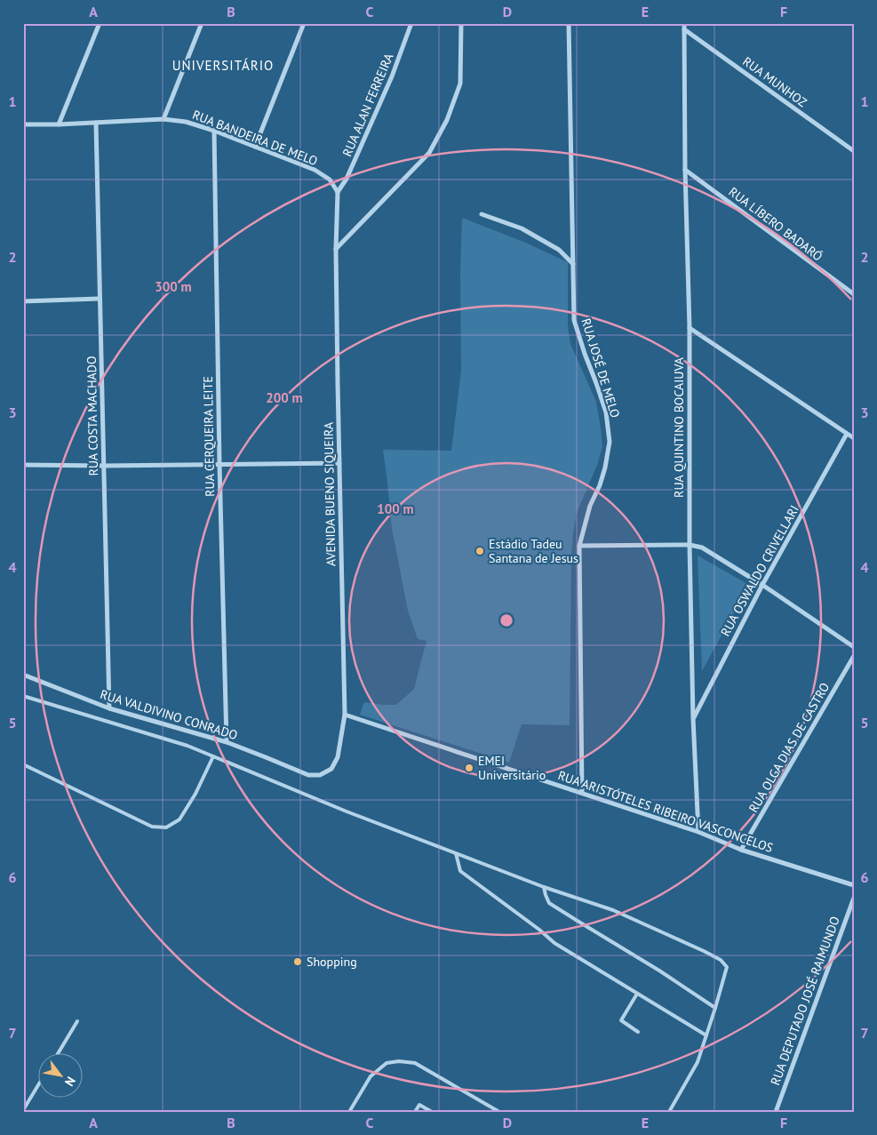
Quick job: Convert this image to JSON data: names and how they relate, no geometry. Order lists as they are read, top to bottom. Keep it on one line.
{"streets":{"street":["RUA MUNHOZ","RUA ALAN FERREIRA","RUA BANDEIRA DE MELO","RUA LÍBERO BADARÓ","RUA JOSÉ DE MELO","RUA COSTA MACHADO","RUA QUINTINO BOCAIUVA","RUA CERQUEIRA LEITE","AVENIDA BUENO SIQUEIRA","RUA OSWALDO CRIVELLARI","RUA VALDIVINO CONRADO","RUA OLGA DIAS DE CASTRO","RUA ARISTÓTELES RIBEIRO VASCONCELOS","RUA DEPUTADO JOSÉ RAIMUNDO"]},"crossings":[["RUA MUNHOZ","RUA QUINTINO BOCAIUVA"],["RUA ALAN FERREIRA","RUA BANDEIRA DE MELO"],["RUA ALAN FERREIRA","AVENIDA BUENO SIQUEIRA"],["RUA BANDEIRA DE MELO","RUA COSTA MACHADO"],["RUA BANDEIRA DE MELO","RUA CERQUEIRA LEITE"],["RUA BANDEIRA DE MELO","AVENIDA BUENO SIQUEIRA"],["RUA LÍBERO BADARÓ","RUA QUINTINO BOCAIUVA"],["RUA JOSÉ DE MELO","RUA ARISTÓTELES RIBEIRO VASCONCELOS"],["RUA COSTA MACHADO","RUA VALDIVINO CONRADO"],["RUA QUINTINO BOCAIUVA","RUA OSWALDO CRIVELLARI"],["RUA QUINTINO BOCAIUVA","RUA ARISTÓTELES RIBEIRO VASCONCELOS"],["RUA CERQUEIRA LEITE","RUA VALDIVINO CONRADO"],["AVENIDA BUENO SIQUEIRA","RUA VALDIVINO CONRADO"],["AVENIDA BUENO SIQUEIRA","RUA ARISTÓTELES RIBEIRO VASCONCELOS"],["RUA OLGA DIAS DE CASTRO","RUA ARISTÓTELES RIBEIRO VASCONCELOS"]],"districts":["UNIVERSITÁRIO"],"places":["Estádio Tadeu Santana de Jesus","EMEI Universitário","Shopping"],"north":"bottom right","grid":{"columns":["A","B","C","D","E","F"],"rows":["1","2","3","4","5","6","7"]},"rings":["300 m","200 m","100 m"]}
